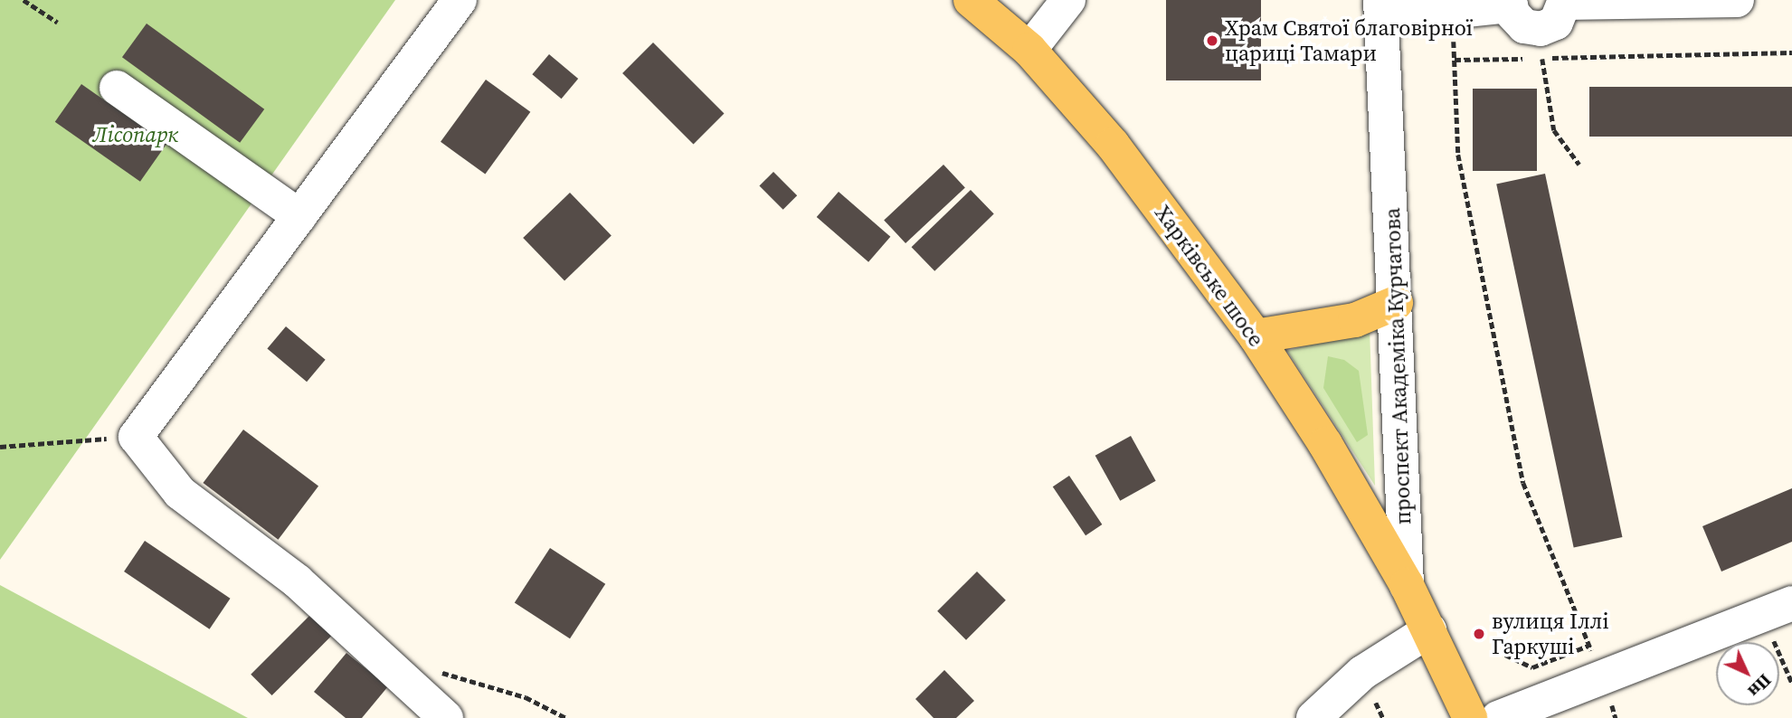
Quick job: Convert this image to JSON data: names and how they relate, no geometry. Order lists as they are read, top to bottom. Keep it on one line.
{"streets":{"main road":["Харківське шосе","проспект Академіка Курчатова"]},"crossings":[["Харківське шосе","проспект Академіка Курчатова"]],"parks":["Лісопарк"],"places":["Храм Святої благовірної цариці Тамари","вулиця Іллі Гаркуші"],"north":"bottom right"}
